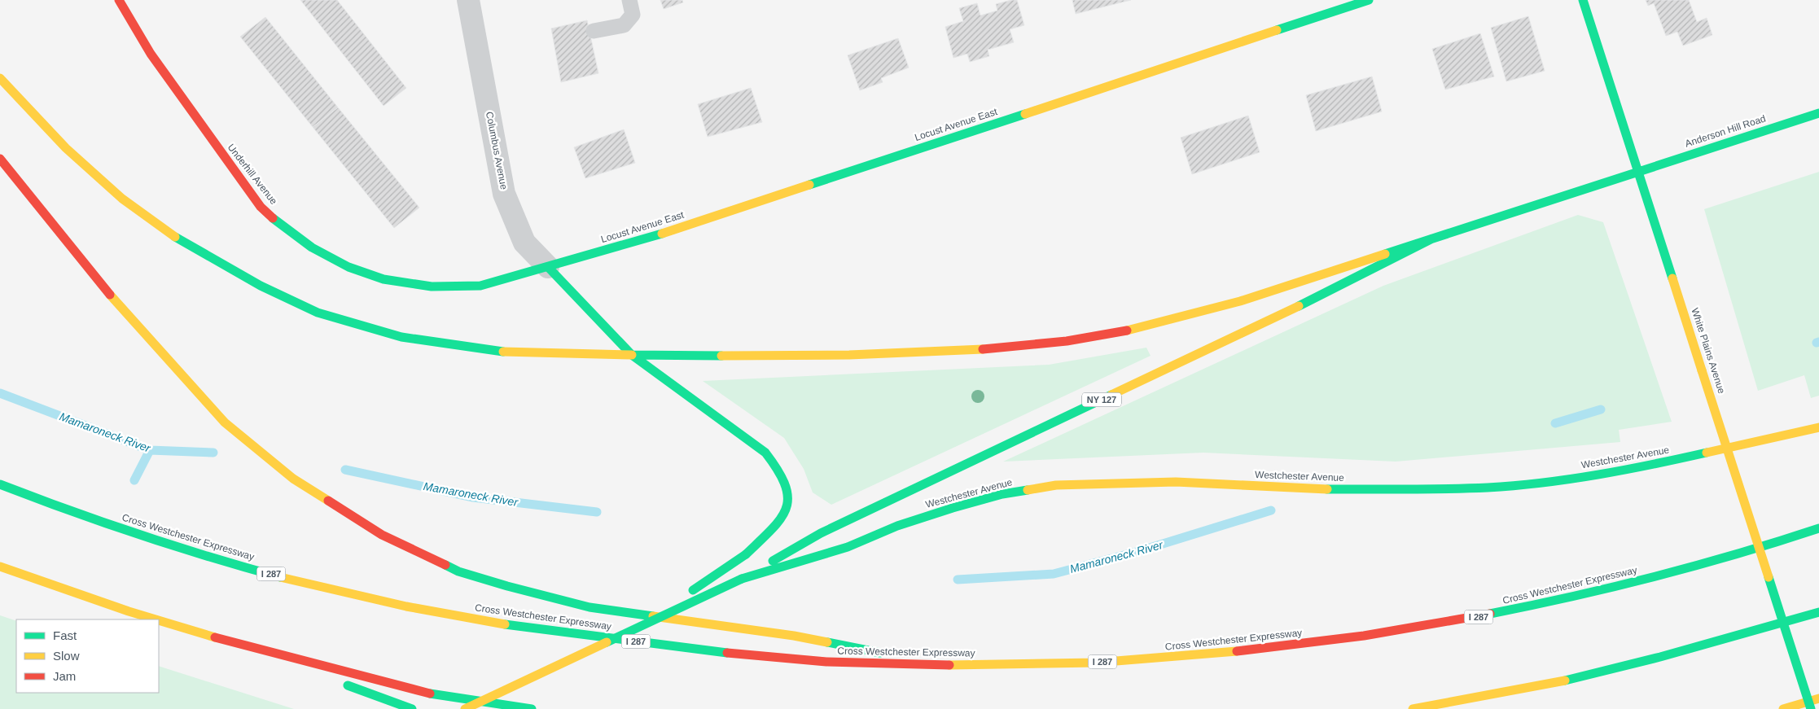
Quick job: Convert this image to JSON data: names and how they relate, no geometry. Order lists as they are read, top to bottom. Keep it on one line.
{"streets":{"main road":["Locust Avenue East","Anderson Hill Road","Columbus Avenue","Underhill Avenue","White Plains Avenue","NY 127","Westchester Avenue","Cross Westchester Expressway","I 287"]},"crossings":[["Locust Avenue East","Columbus Avenue"],["Locust Avenue East","Underhill Avenue"],["Anderson Hill Road","White Plains Avenue"],["Anderson Hill Road","NY 127"],["Columbus Avenue","Underhill Avenue"],["White Plains Avenue","NY 127"],["NY 127","Westchester Avenue"]],"water":["Mamaroneck River"],"legend":["Fast","Slow","Jam"]}
